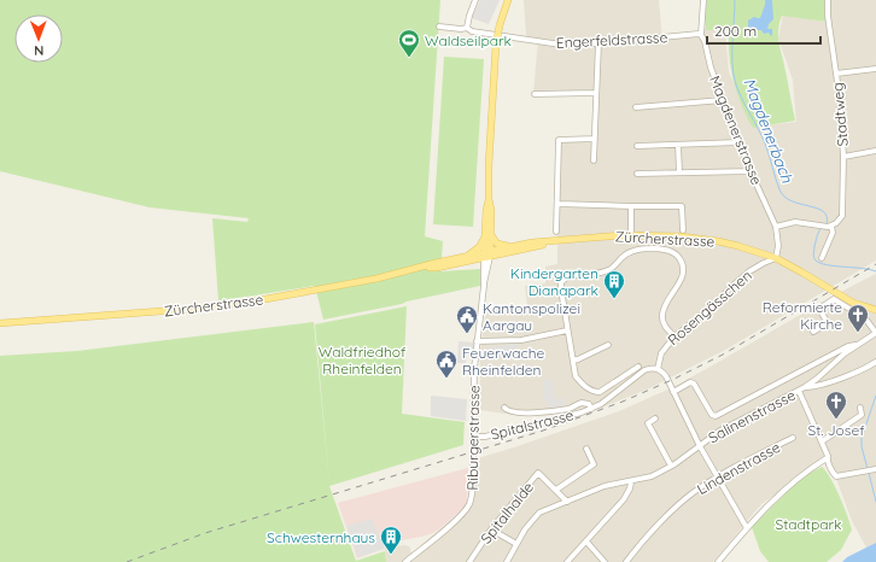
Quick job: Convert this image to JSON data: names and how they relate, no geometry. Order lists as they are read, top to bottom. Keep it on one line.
{"streets":{"main road":["Zürcherstrasse","Riburgerstrasse"],"street":["Engerfeldstrasse","Stadtweg","Magdenerstrasse","Rosengässchen","Salinenstrasse","Spitalstrasse","Lindenstrasse","Spitalhalde"]},"crossings":[["Engerfeldstrasse","Magdenerstrasse"],["Magdenerstrasse","Zürcherstrasse"],["Magdenerstrasse","Rosengässchen"],["Zürcherstrasse","Rosengässchen"],["Zürcherstrasse","Riburgerstrasse"],["Rosengässchen","Spitalstrasse"],["Salinenstrasse","Spitalhalde"],["Spitalstrasse","Riburgerstrasse"]],"water":["Magdenerbach"],"parks":["Waldfriedhof Rheinfelden","Stadtpark"],"places":{"sports":["Waldseilpark"],"building":["Kindergarten Dianapark","Schwesternhaus"],"church":["Reformierte Kirche","St. Josef"],"public building":["Kantonspolizei Aargau","Feuerwache Rheinfelden"]},"scale_bar":"200 m","north":"bottom"}
